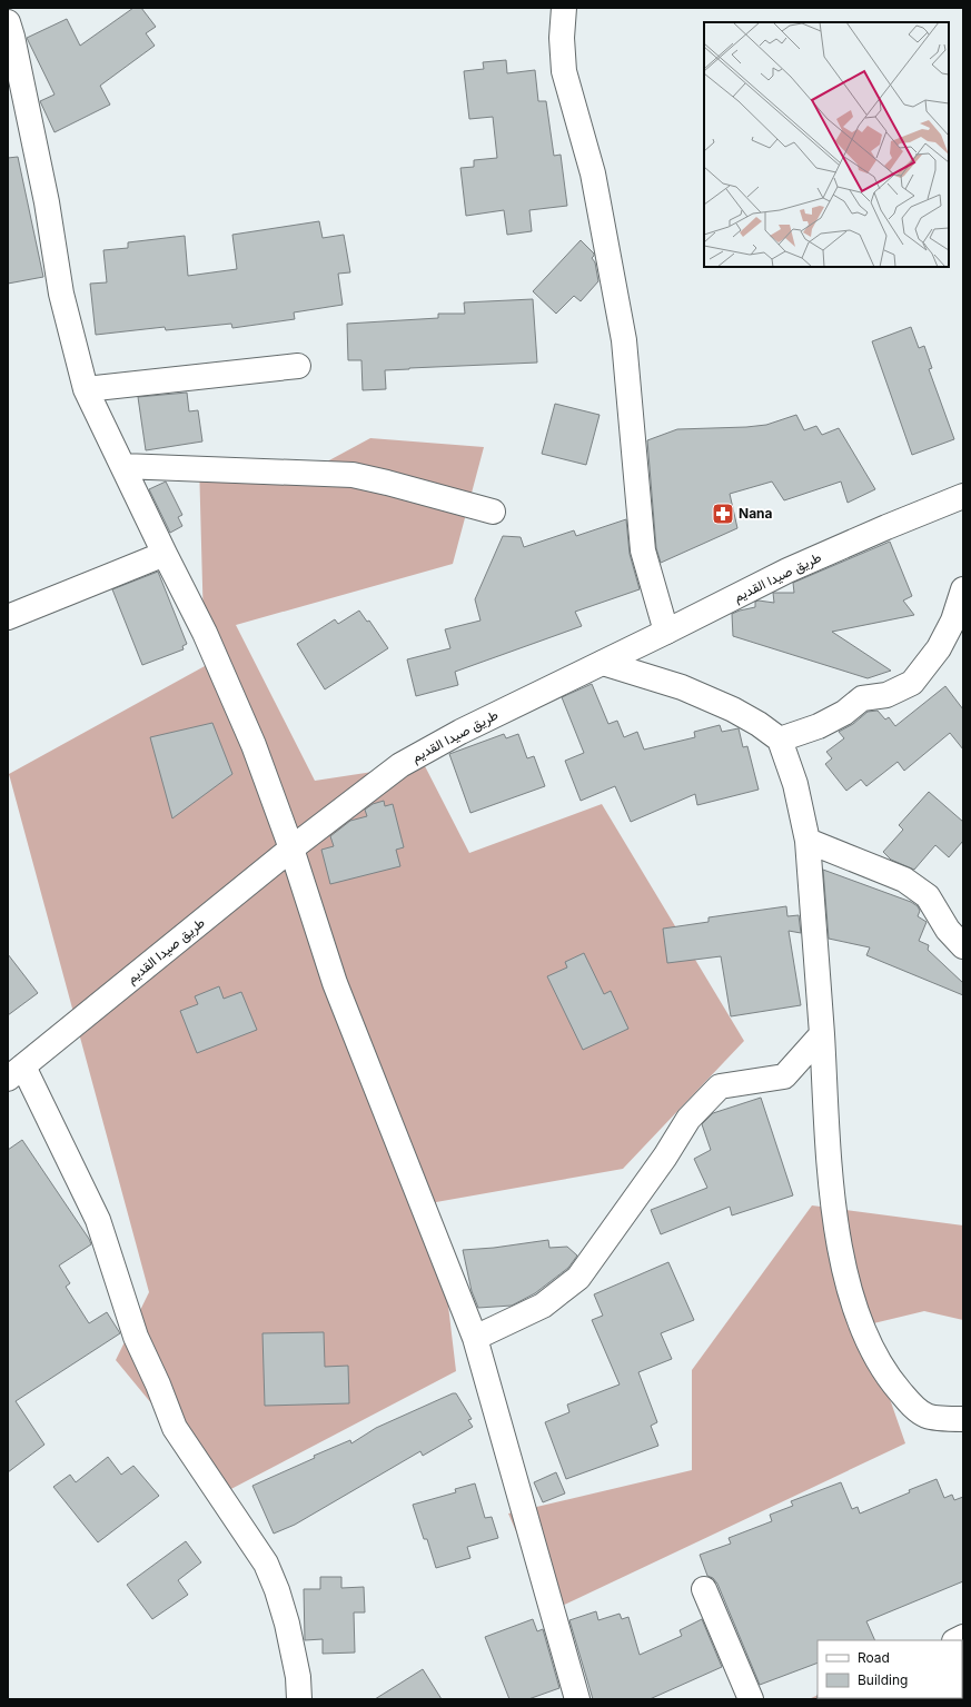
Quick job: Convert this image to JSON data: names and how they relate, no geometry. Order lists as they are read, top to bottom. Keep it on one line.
{"streets":{"main road":["طريق صيدا القديم"]},"places":{"pharmacy":["Nana"]},"legend":["Road","Building"]}
